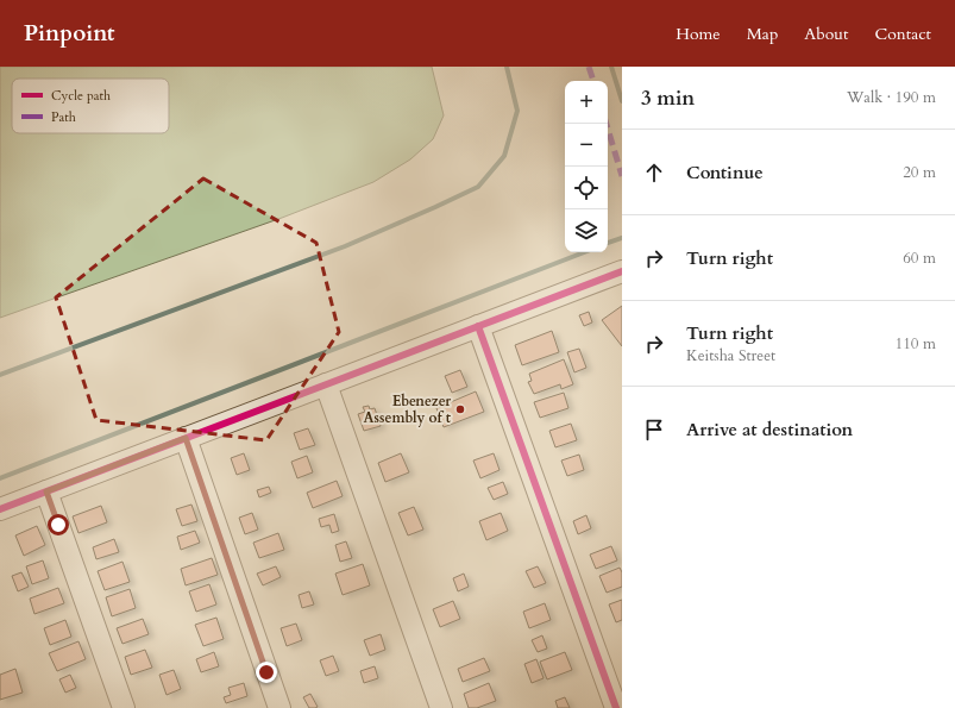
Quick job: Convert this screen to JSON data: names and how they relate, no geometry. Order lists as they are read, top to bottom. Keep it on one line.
{"places":["Ebenezer Assembly of t"],"legend":["Cycle path","Path"],"page":{"header":"Pinpoint","nav":["Home","Map","About","Contact"],"heading":["3 min","Walk · 190 m"],"map_buttons":["+","−"],"list":[["Continue","20 m"],["Turn right","60 m"],["Turn right","Keitsha Street","110 m"],"Arrive at destination"]}}
